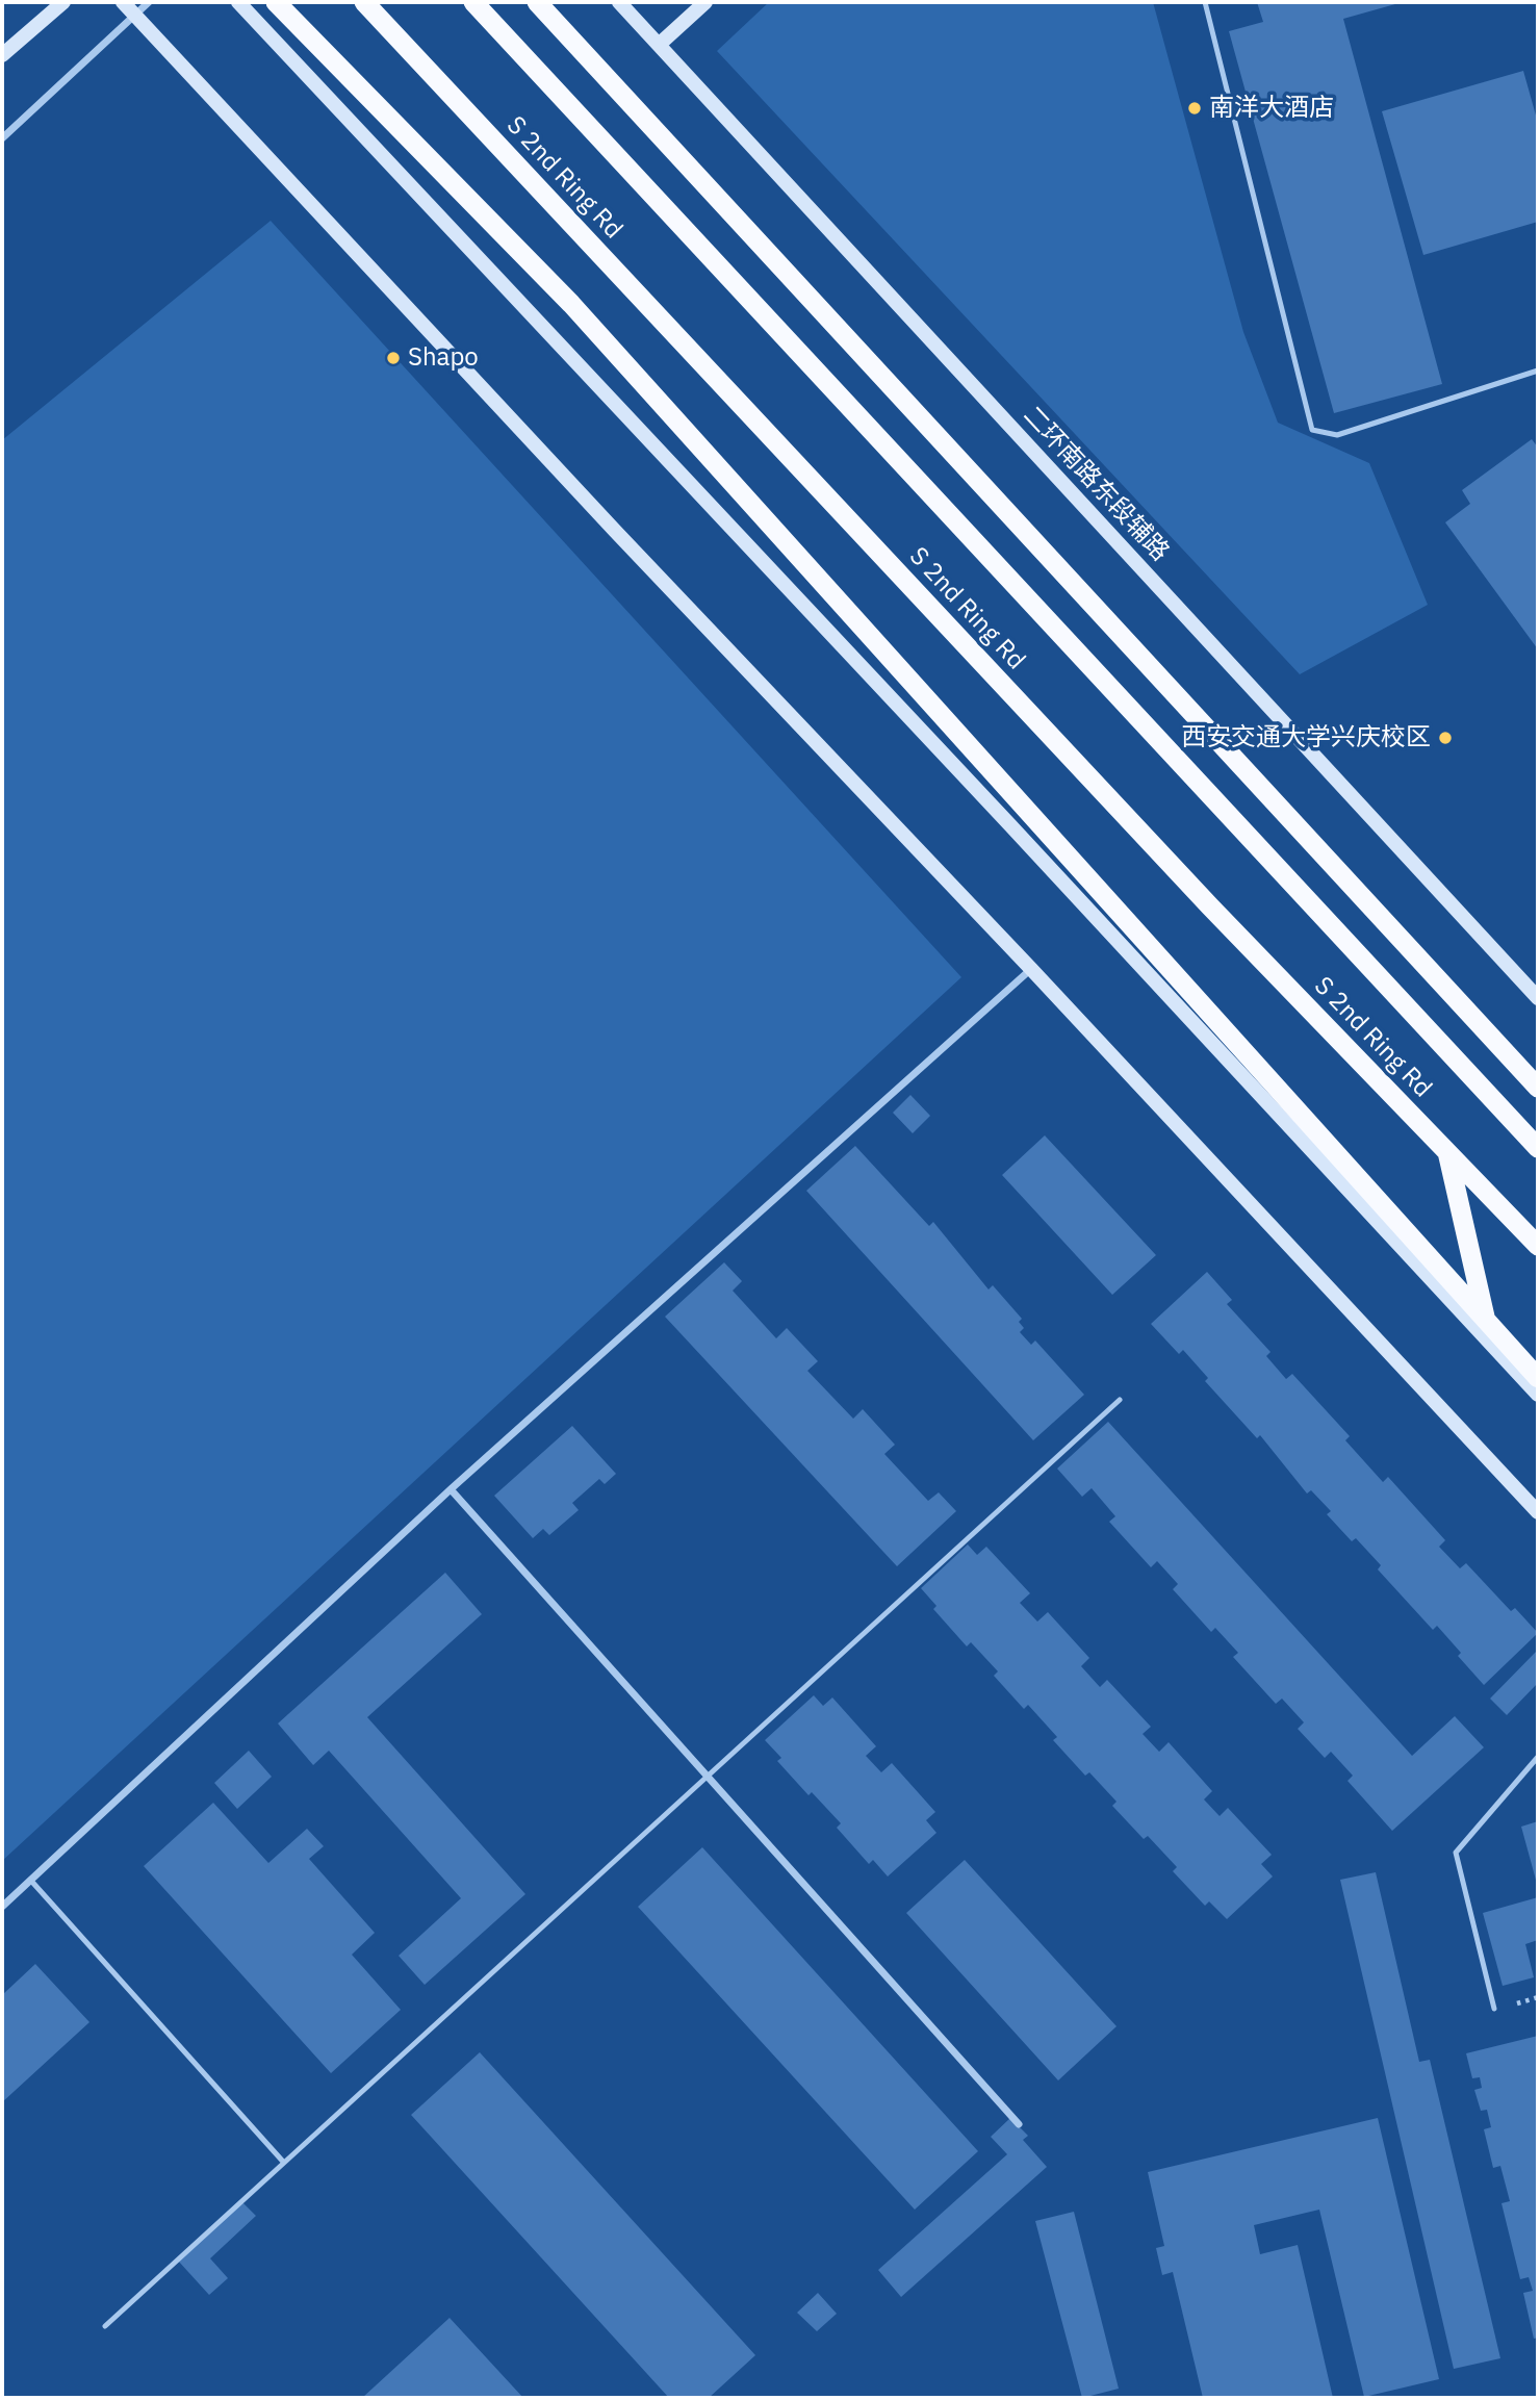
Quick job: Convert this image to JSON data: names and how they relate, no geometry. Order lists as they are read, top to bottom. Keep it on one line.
{"streets":{"highway":["S 2nd Ring Rd"],"main road":["二环南路东段辅路"]},"places":["南洋大酒店","Shapo","西安交通大学兴庆校区"]}
